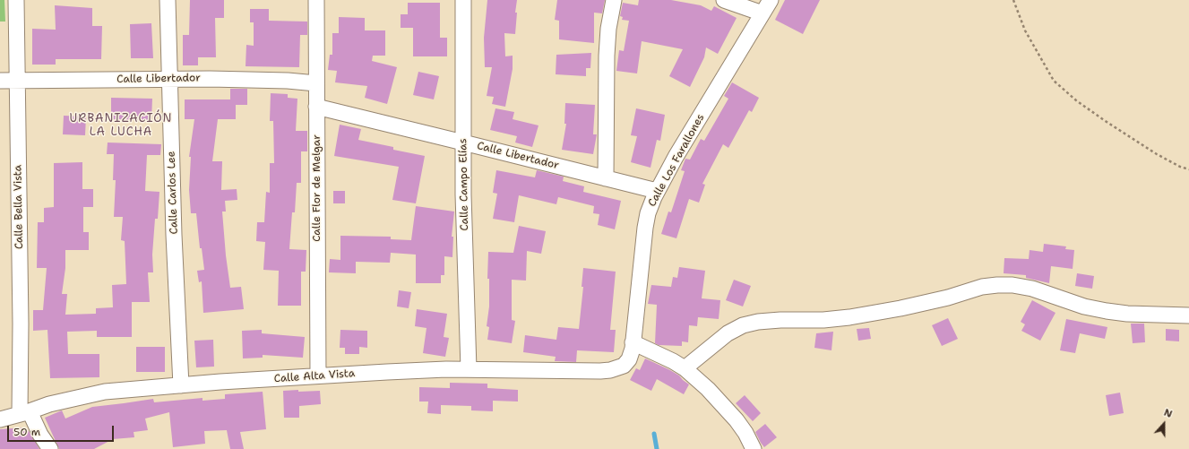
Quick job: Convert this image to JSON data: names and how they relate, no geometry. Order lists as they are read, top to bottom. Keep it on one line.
{"streets":{"street":["Calle Libertador","Calle Los Farallones","Calle Campo Elías","Calle Flor de Melgar","Calle Carlos Lee","Calle Bella Vista","Calle Alta Vista"]},"crossings":[["Calle Libertador","Calle Los Farallones"],["Calle Libertador","Calle Campo Elías"],["Calle Libertador","Calle Flor de Melgar"],["Calle Libertador","Calle Carlos Lee"],["Calle Libertador","Calle Bella Vista"],["Calle Los Farallones","Calle Alta Vista"],["Calle Campo Elías","Calle Alta Vista"],["Calle Flor de Melgar","Calle Alta Vista"],["Calle Carlos Lee","Calle Alta Vista"],["Calle Bella Vista","Calle Alta Vista"]],"districts":["URBANIZACIÓN LA LUCHA"],"scale_bar":"50 m","north":"top"}
